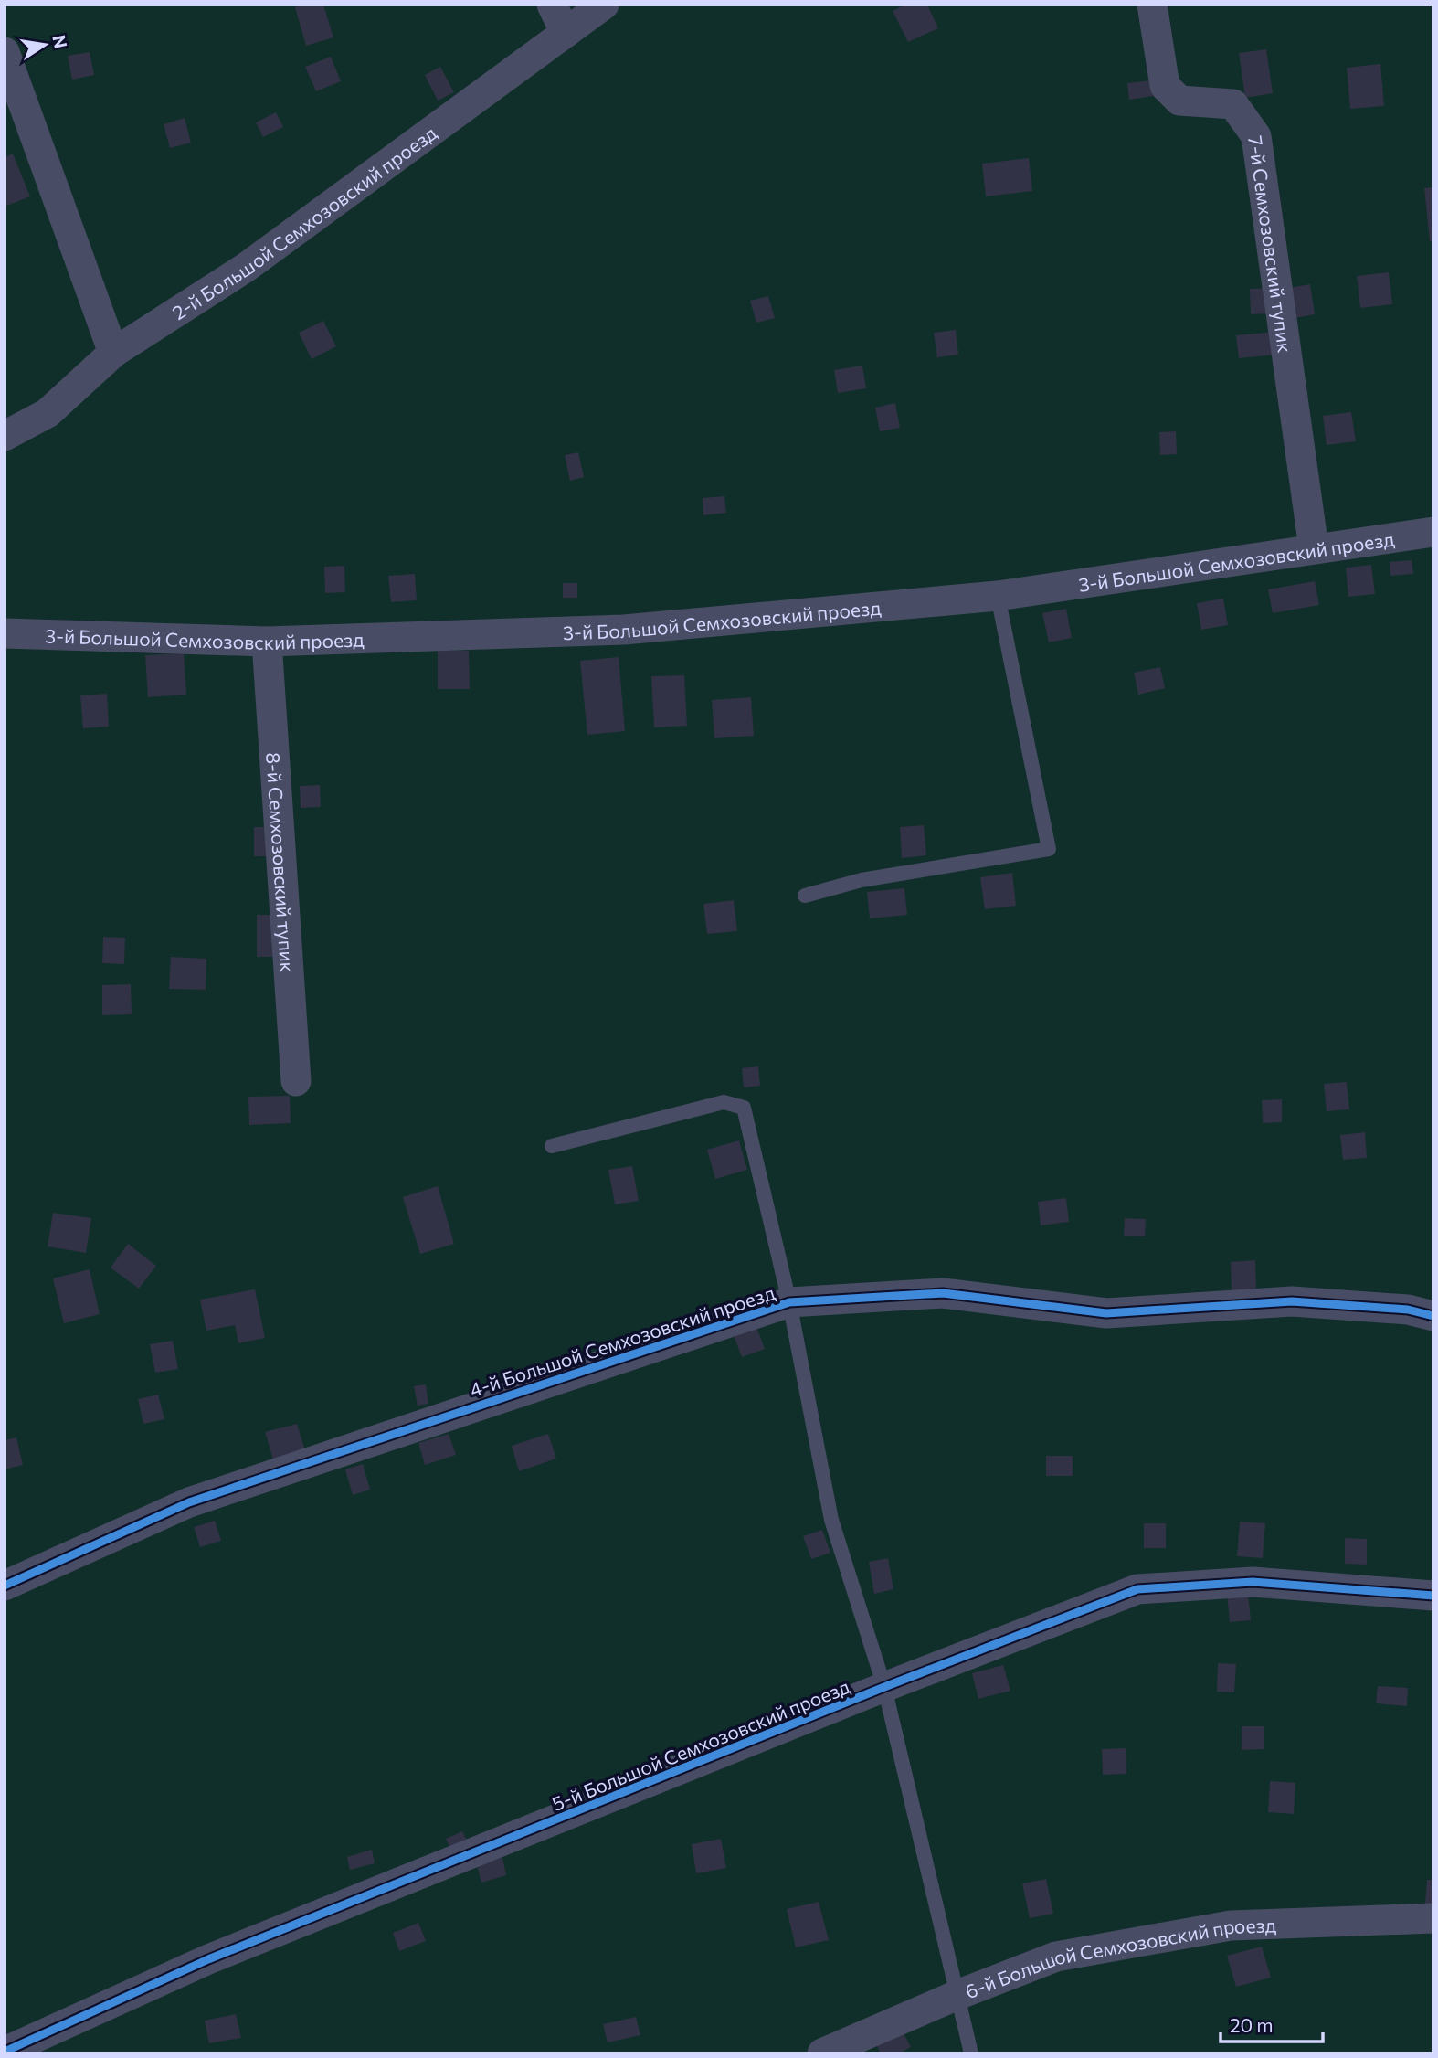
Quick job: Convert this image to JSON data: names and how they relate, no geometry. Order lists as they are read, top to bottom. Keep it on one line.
{"streets":{"street":["2-й Большой Семхозовский проезд","7-й Семхозовский тупик","3-й Большой Семхозовский проезд","8-й Семхозовский тупик","4-й Большой Семхозовский проезд","5-й Большой Семхозовский проезд","6-й Большой Семхозовский проезд"]},"crossings":[["7-й Семхозовский тупик","3-й Большой Семхозовский проезд"],["3-й Большой Семхозовский проезд","8-й Семхозовский тупик"]],"scale_bar":"20 m","north":"right"}
